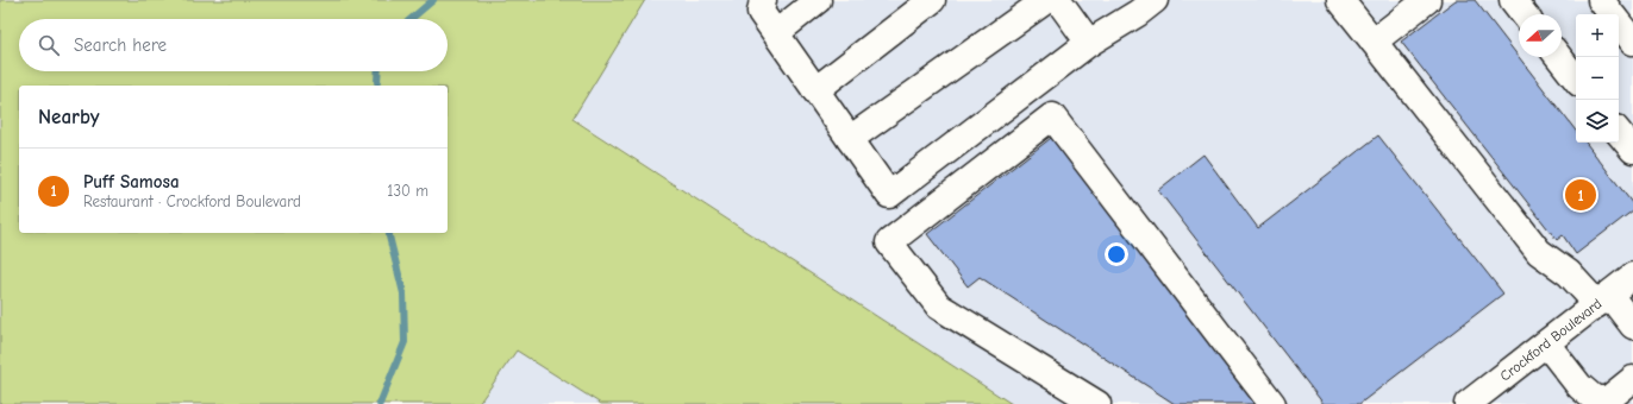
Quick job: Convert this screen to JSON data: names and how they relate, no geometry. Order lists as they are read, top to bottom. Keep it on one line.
{"streets":{"street":["Crockford Boulevard"]},"north":"left","page":{"map_buttons":["+","−"],"search":"Search here","heading":"Nearby","list":[{"mark":"1","name":"Puff Samosa","note":"Restaurant · Crockford Boulevard","value":"130 m"}],"pins":"1"}}
